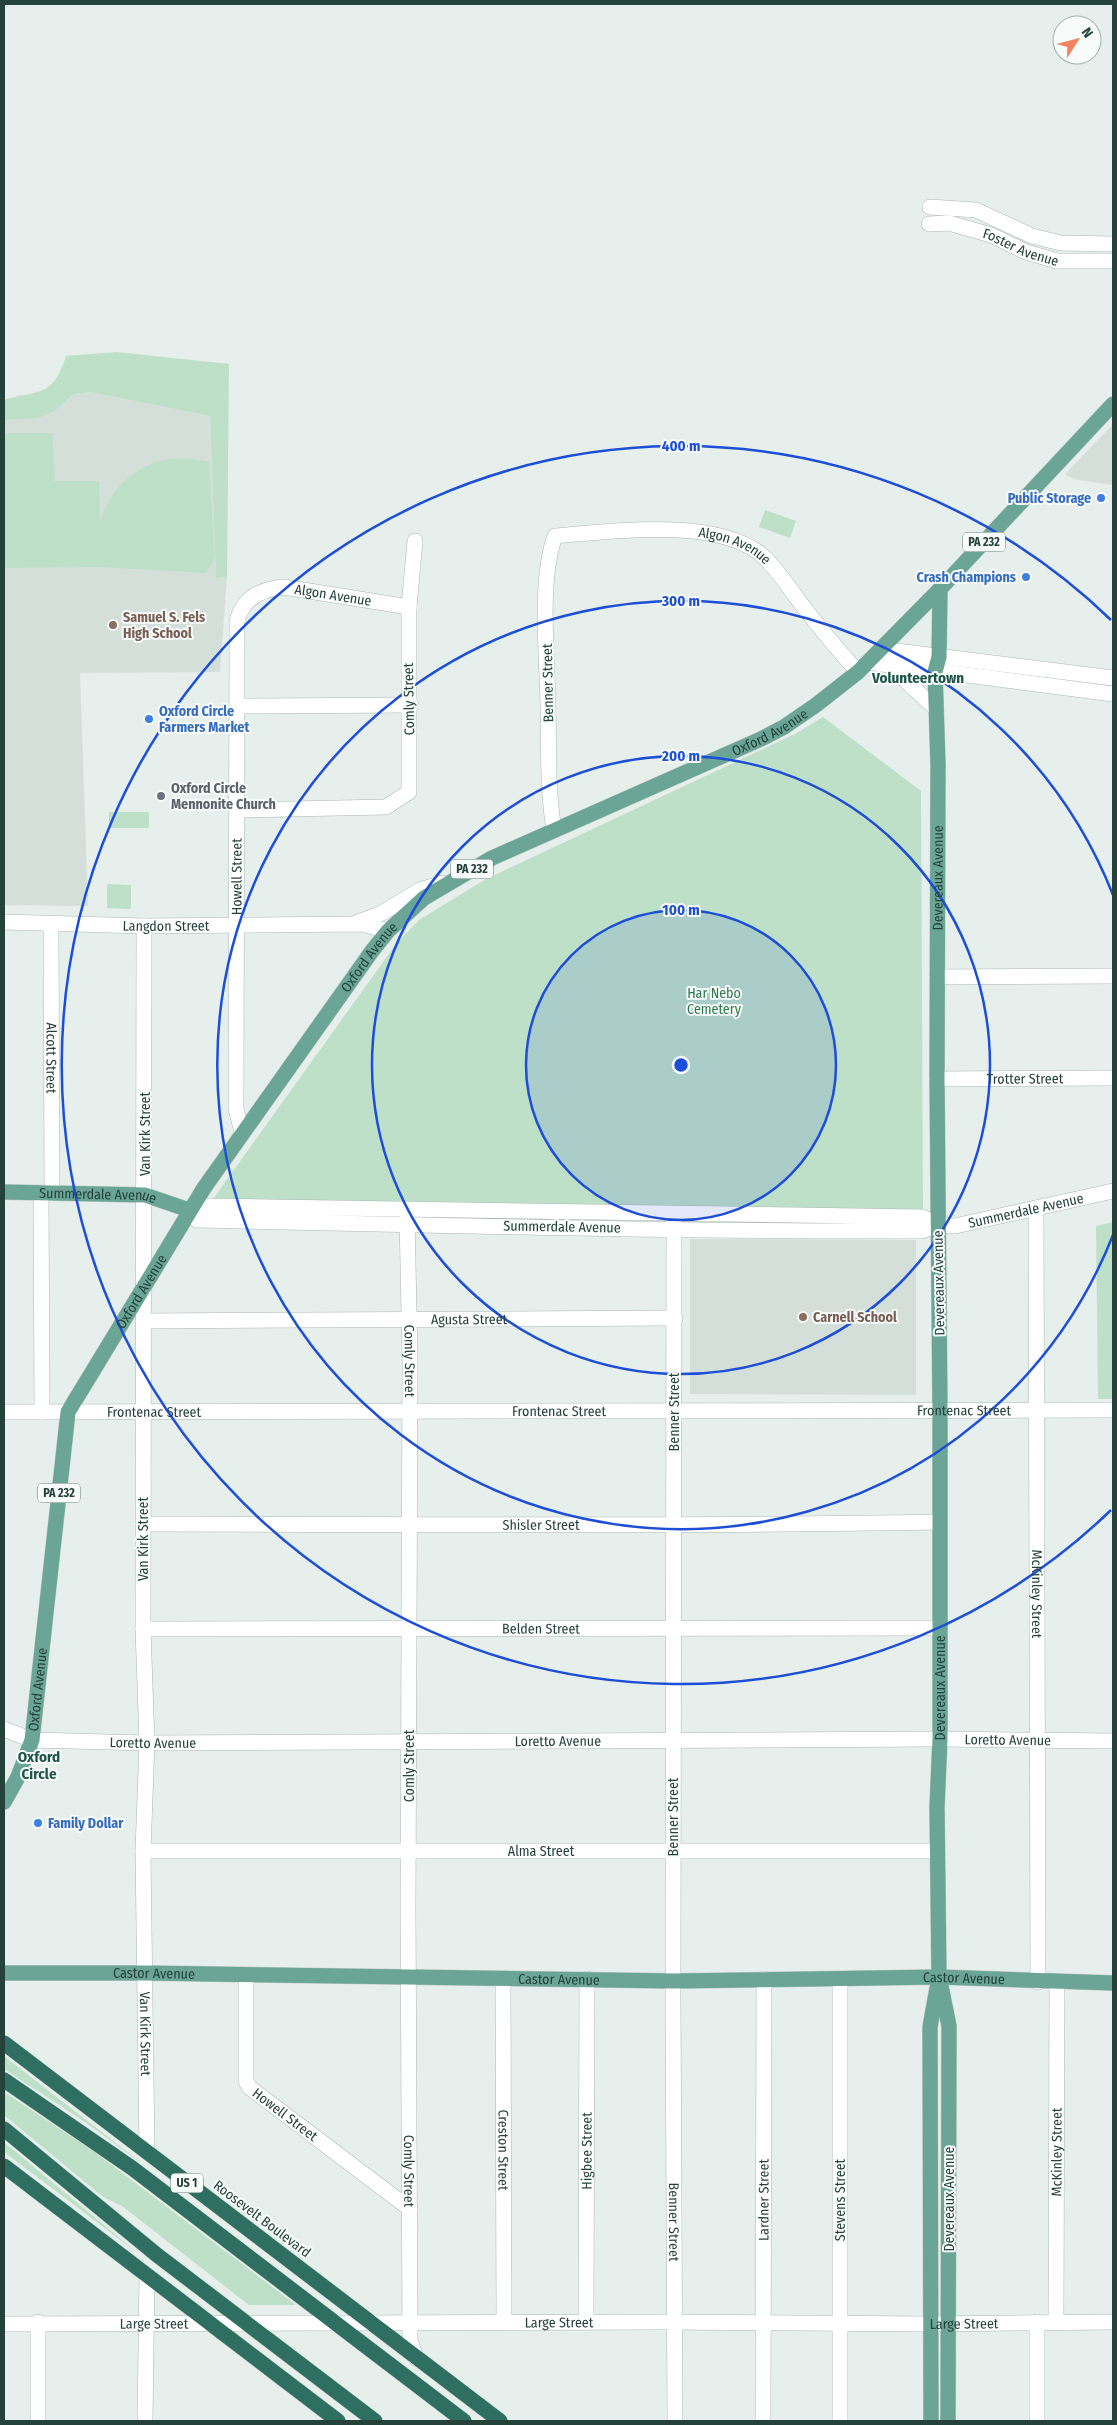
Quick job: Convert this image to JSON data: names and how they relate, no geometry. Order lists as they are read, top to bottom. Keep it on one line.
{"streets":{"highway":["US 1","Roosevelt Boulevard"],"main road":["PA 232","Oxford Avenue","Devereaux Avenue","Summerdale Avenue","Castor Avenue"],"street":["Foster Avenue","Algon Avenue","Benner Street","Comly Street","Howell Street","Langdon Street","Alcott Street","Trotter Street","Van Kirk Street","Agusta Street","Frontenac Street","Shisler Street","McKinley Street","Belden Street","Loretto Avenue","Alma Street","Creston Street","Higbee Street","Lardner Street","Stevens Street","Large Street"]},"crossings":[["Algon Avenue","Benner Street"],["Algon Avenue","Comly Street"],["Algon Avenue","Oxford Avenue"],["Algon Avenue","Howell Street"],["Benner Street","Oxford Avenue"],["Benner Street","Summerdale Avenue"],["Benner Street","Agusta Street"],["Benner Street","Frontenac Street"],["Benner Street","Shisler Street"],["Benner Street","Belden Street"],["Benner Street","Loretto Avenue"],["Benner Street","Alma Street"],["Benner Street","Castor Avenue"],["Benner Street","Large Street"],["Comly Street","Howell Street"],["Comly Street","Summerdale Avenue"],["Comly Street","Agusta Street"],["Comly Street","Frontenac Street"],["Comly Street","Shisler Street"],["Comly Street","Belden Street"],["Comly Street","Loretto Avenue"],["Comly Street","Alma Street"],["Comly Street","Castor Avenue"],["Comly Street","Roosevelt Boulevard"],["Comly Street","Large Street"],["Oxford Avenue","Howell Street"],["Oxford Avenue","Devereaux Avenue"],["Oxford Avenue","Langdon Street"],["Oxford Avenue","Van Kirk Street"],["Oxford Avenue","Summerdale Avenue"],["Oxford Avenue","Frontenac Street"],["Oxford Avenue","Loretto Avenue"],["Howell Street","Langdon Street"],["Howell Street","Castor Avenue"],["Devereaux Avenue","Trotter Street"],["Devereaux Avenue","Summerdale Avenue"],["Devereaux Avenue","Frontenac Street"],["Devereaux Avenue","Shisler Street"],["Devereaux Avenue","Belden Street"],["Devereaux Avenue","Loretto Avenue"],["Devereaux Avenue","Alma Street"],["Devereaux Avenue","Castor Avenue"],["Devereaux Avenue","Large Street"],["Langdon Street","Alcott Street"],["Langdon Street","Van Kirk Street"],["Alcott Street","Summerdale Avenue"],["Alcott Street","Frontenac Street"],["Van Kirk Street","Summerdale Avenue"],["Van Kirk Street","Agusta Street"],["Van Kirk Street","Frontenac Street"],["Van Kirk Street","Shisler Street"],["Van Kirk Street","Belden Street"],["Van Kirk Street","Loretto Avenue"],["Van Kirk Street","Alma Street"],["Van Kirk Street","Castor Avenue"],["Van Kirk Street","Roosevelt Boulevard"],["Summerdale Avenue","McKinley Street"],["Frontenac Street","McKinley Street"],["McKinley Street","Loretto Avenue"],["McKinley Street","Castor Avenue"],["McKinley Street","Large Street"],["Castor Avenue","Creston Street"],["Castor Avenue","Higbee Street"],["Castor Avenue","Lardner Street"],["Castor Avenue","Stevens Street"],["Creston Street","Large Street"],["Higbee Street","Large Street"],["US 1","Large Street"],["Lardner Street","Large Street"],["Stevens Street","Large Street"],["Roosevelt Boulevard","Large Street"]],"districts":["Volunteertown","Oxford Circle"],"parks":["Har Nebo Cemetery"],"places":["Public Storage","Crash Champions","Samuel S. Fels High School","Oxford Circle Farmers Market","Oxford Circle Mennonite Church","Carnell School","Family Dollar"],"north":"top right","rings":["400 m","300 m","200 m","100 m"]}
